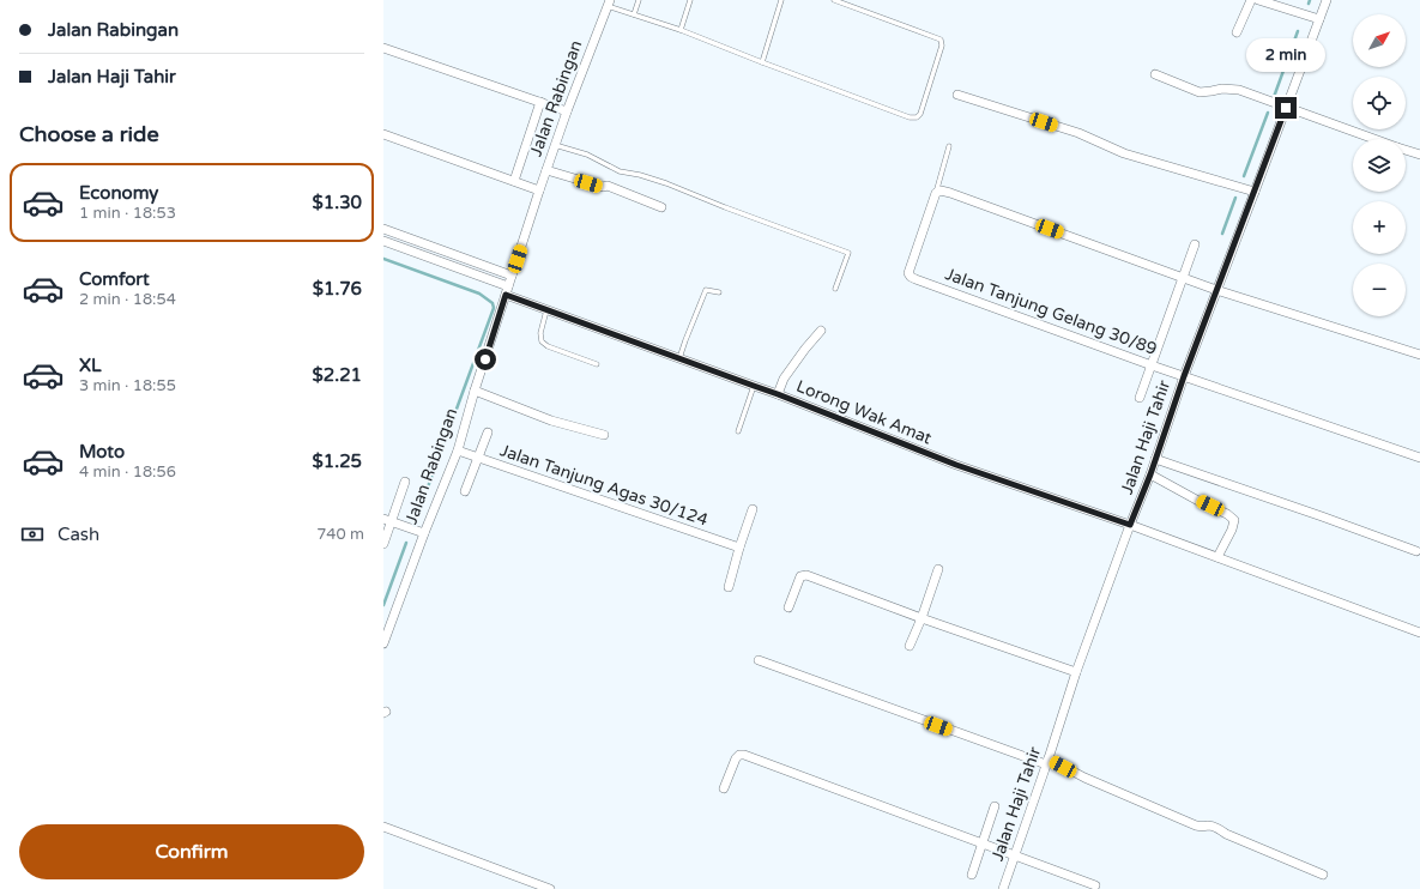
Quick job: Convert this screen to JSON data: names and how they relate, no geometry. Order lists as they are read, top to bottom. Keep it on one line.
{"streets":{"street":["Jalan Rabingan","Jalan Tanjung Gelang 30/89","Lorong Wak Amat","Jalan Haji Tahir","Jalan Tanjung Agas 30/124"]},"crossings":[["Jalan Rabingan","Lorong Wak Amat"],["Jalan Rabingan","Jalan Tanjung Agas 30/124"],["Jalan Tanjung Gelang 30/89","Jalan Haji Tahir"],["Lorong Wak Amat","Jalan Haji Tahir"]],"north":"top right","page":{"banner":["Jalan Rabingan","Jalan Haji Tahir"],"map_buttons":["+","−"],"bubble":"2 min","heading":"Choose a ride","list":[{"name":"Economy","note":"1 min · 18:53","value":"$1.30"},{"name":"Comfort","note":"2 min · 18:54","value":"$1.76"},{"name":"XL","note":"3 min · 18:55","value":"$2.21"},{"name":"Moto","note":"4 min · 18:56","value":"$1.25"}],"pay":["Cash","740 m"],"buttons":"Confirm"}}
